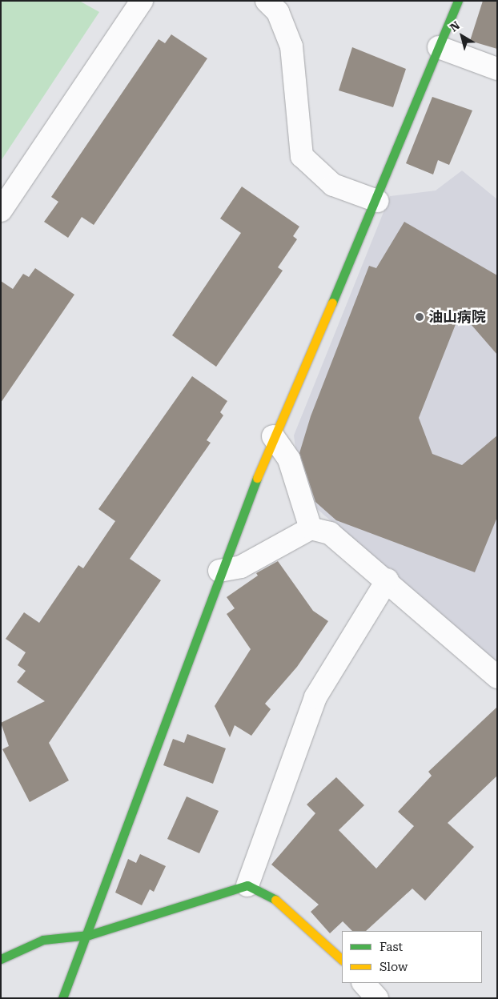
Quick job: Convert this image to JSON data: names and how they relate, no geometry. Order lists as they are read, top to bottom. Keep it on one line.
{"places":["油山病院"],"legend":["Fast","Slow"],"north":"top left"}
